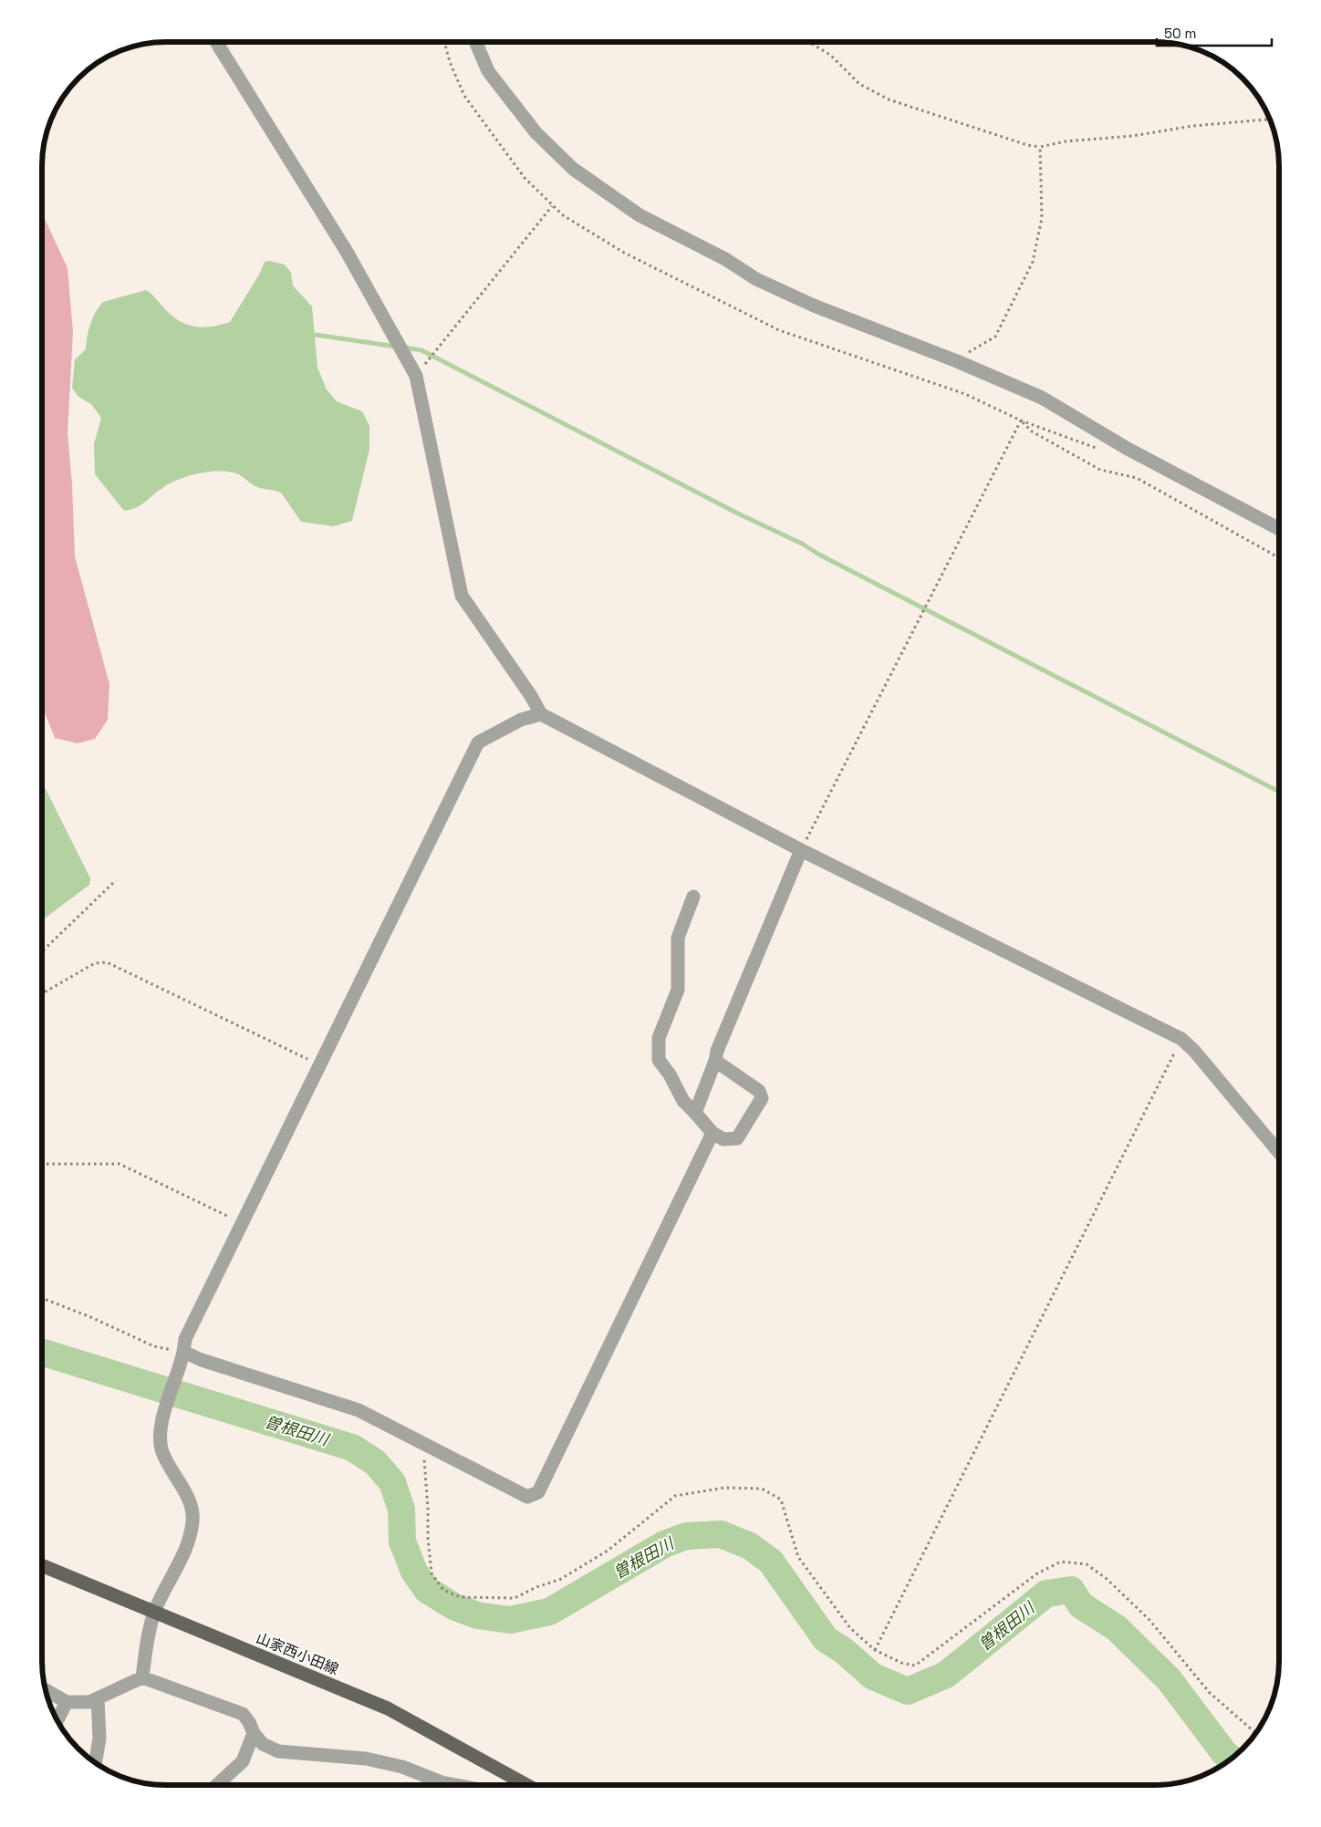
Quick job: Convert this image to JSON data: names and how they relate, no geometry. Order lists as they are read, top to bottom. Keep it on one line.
{"streets":{"main road":["山家西小田線"]},"water":["曽根田川"],"scale_bar":"50 m"}
